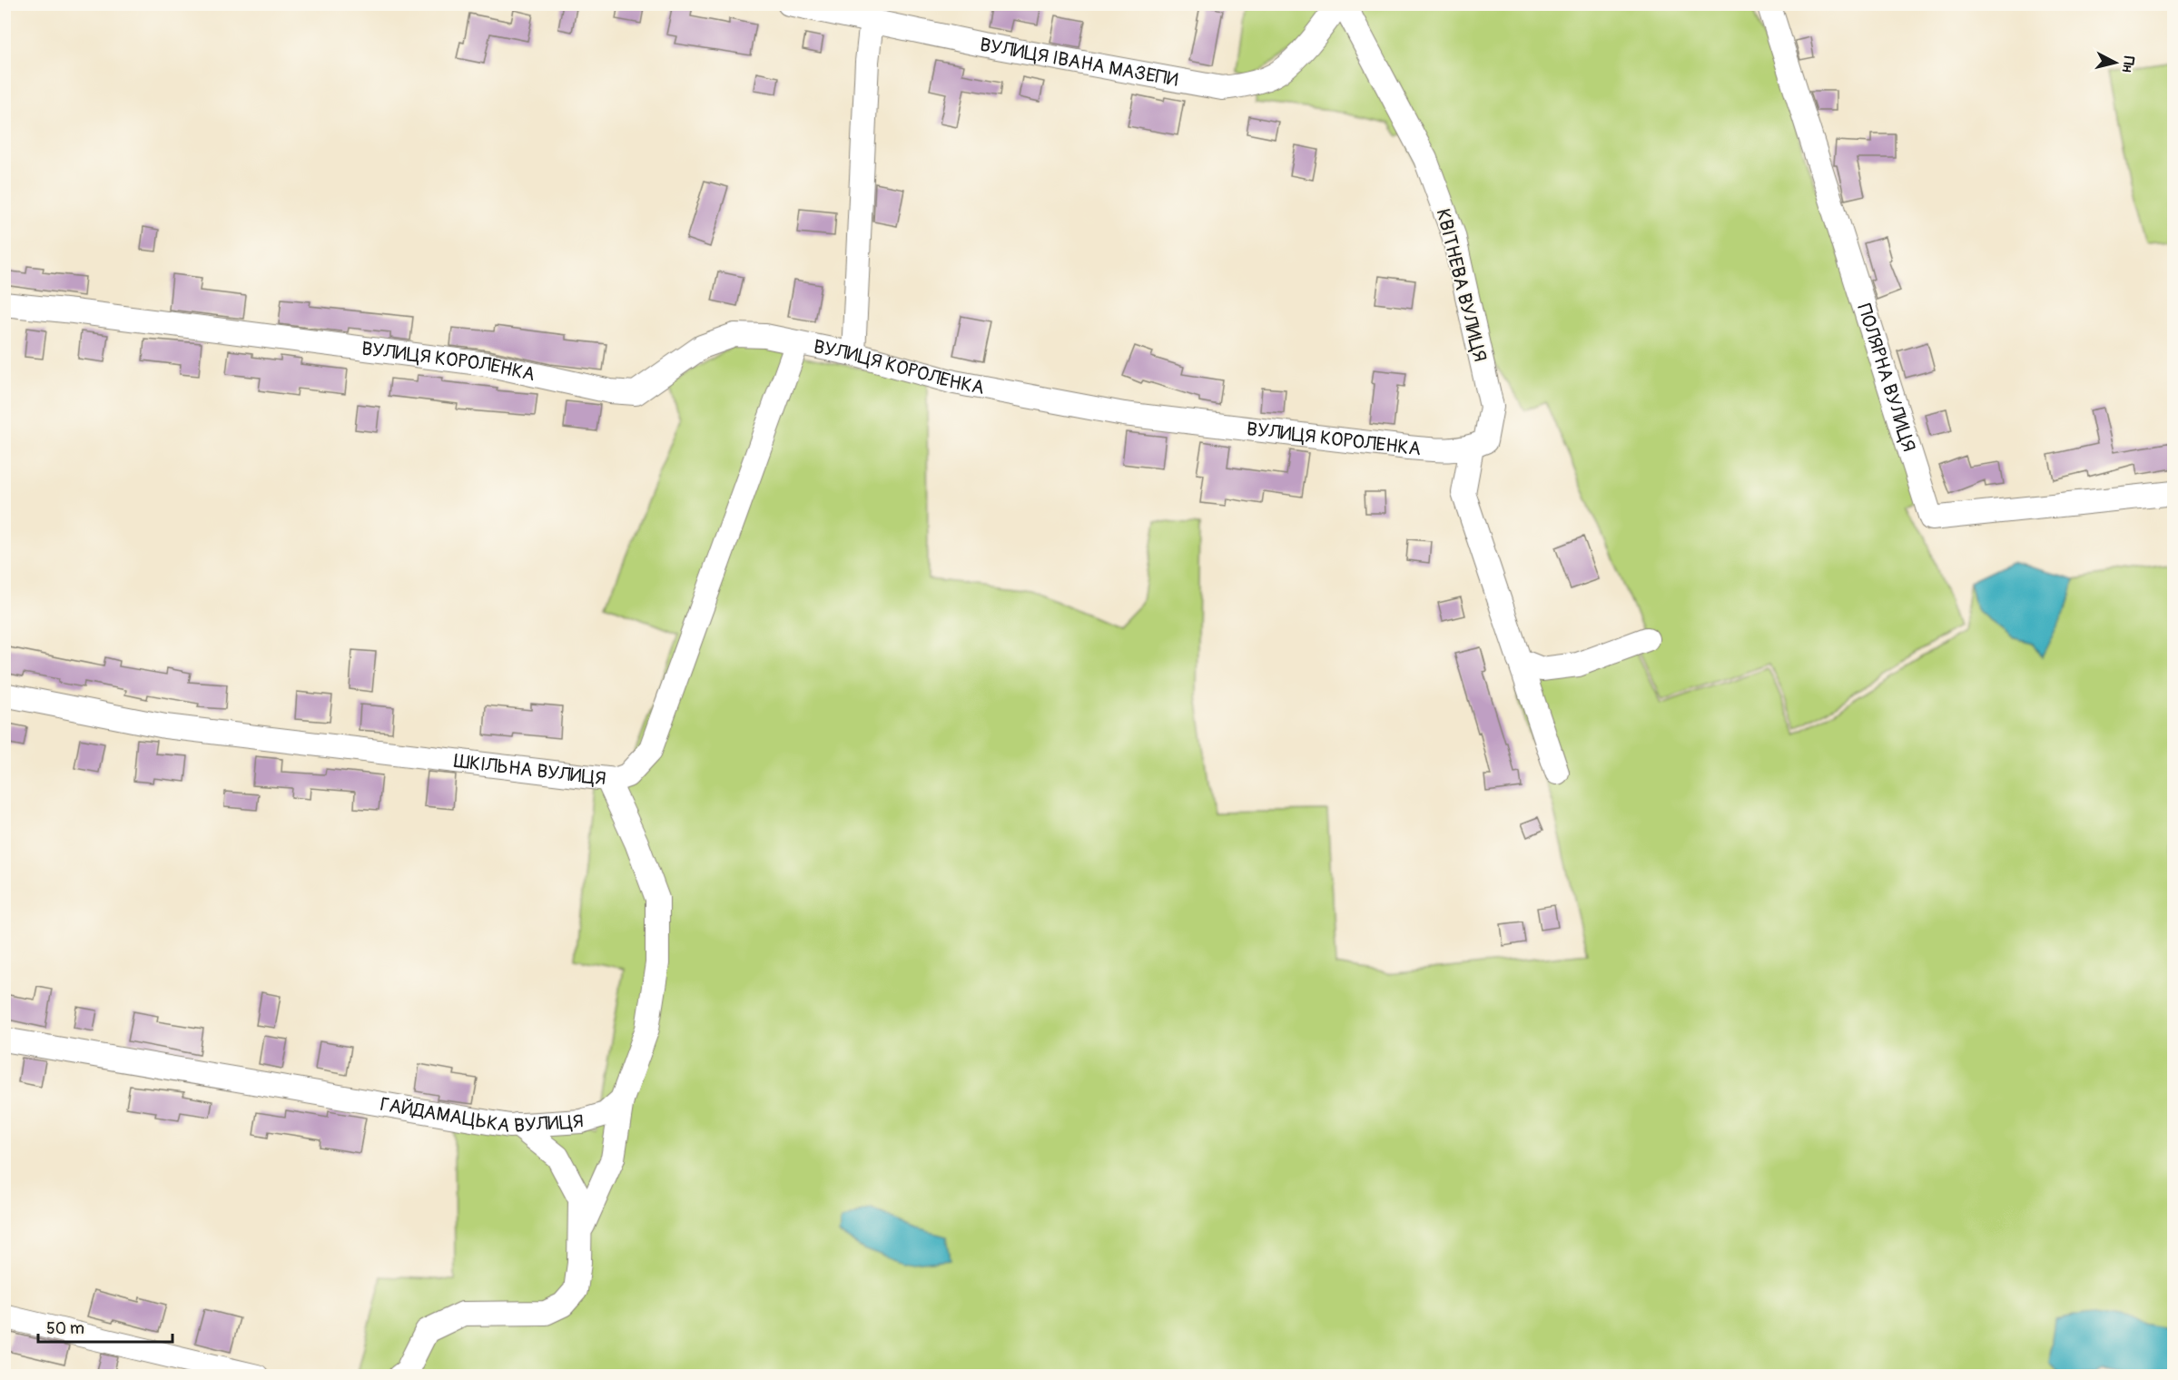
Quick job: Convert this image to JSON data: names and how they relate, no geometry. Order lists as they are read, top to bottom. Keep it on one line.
{"streets":{"street":["ВУЛИЦЯ ІВАНА МАЗЕПИ","КВІТНЕВА ВУЛИЦЯ","ВУЛИЦЯ КОРОЛЕНКА","ПОЛЯРНА ВУЛИЦЯ","ШКІЛЬНА ВУЛИЦЯ","ГАЙДАМАЦЬКА ВУЛИЦЯ"]},"crossings":[["КВІТНЕВА ВУЛИЦЯ","ВУЛИЦЯ КОРОЛЕНКА"],["ВУЛИЦЯ КОРОЛЕНКА","ШКІЛЬНА ВУЛИЦЯ"]],"scale_bar":"50 m","north":"right"}
